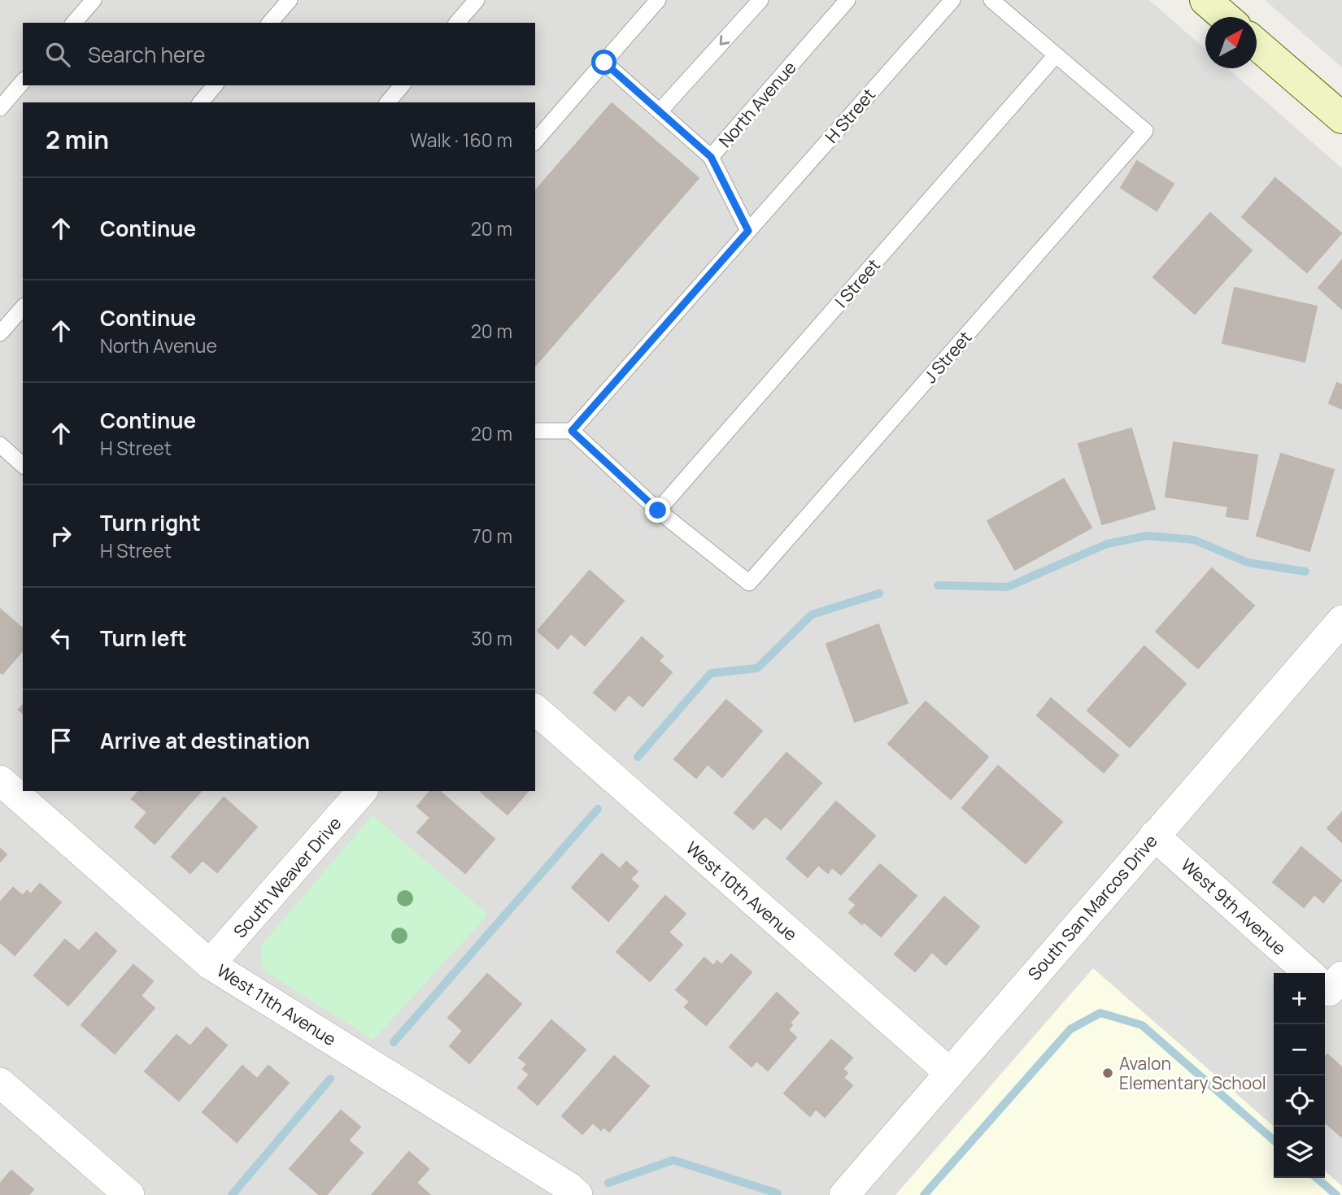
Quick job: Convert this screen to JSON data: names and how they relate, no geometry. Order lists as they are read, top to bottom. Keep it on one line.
{"streets":{"street":["South Weaver Drive","West 10th Avenue","West 9th Avenue","South San Marcos Drive","West 11th Avenue"],"lane":["North Avenue","H Street","I Street","J Street"]},"crossings":[["I Street","J Street"],["South Weaver Drive","West 11th Avenue"],["West 10th Avenue","South San Marcos Drive"],["West 9th Avenue","South San Marcos Drive"]],"places":["Avalon Elementary School"],"north":"top right","page":{"search":"Search here","heading":["2 min","Walk · 160 m"],"list":[["Continue","20 m"],["Continue","North Avenue","20 m"],["Continue","H Street","20 m"],["Turn right","H Street","70 m"],["Turn left","30 m"],"Arrive at destination"],"map_buttons":["+","−"]}}
